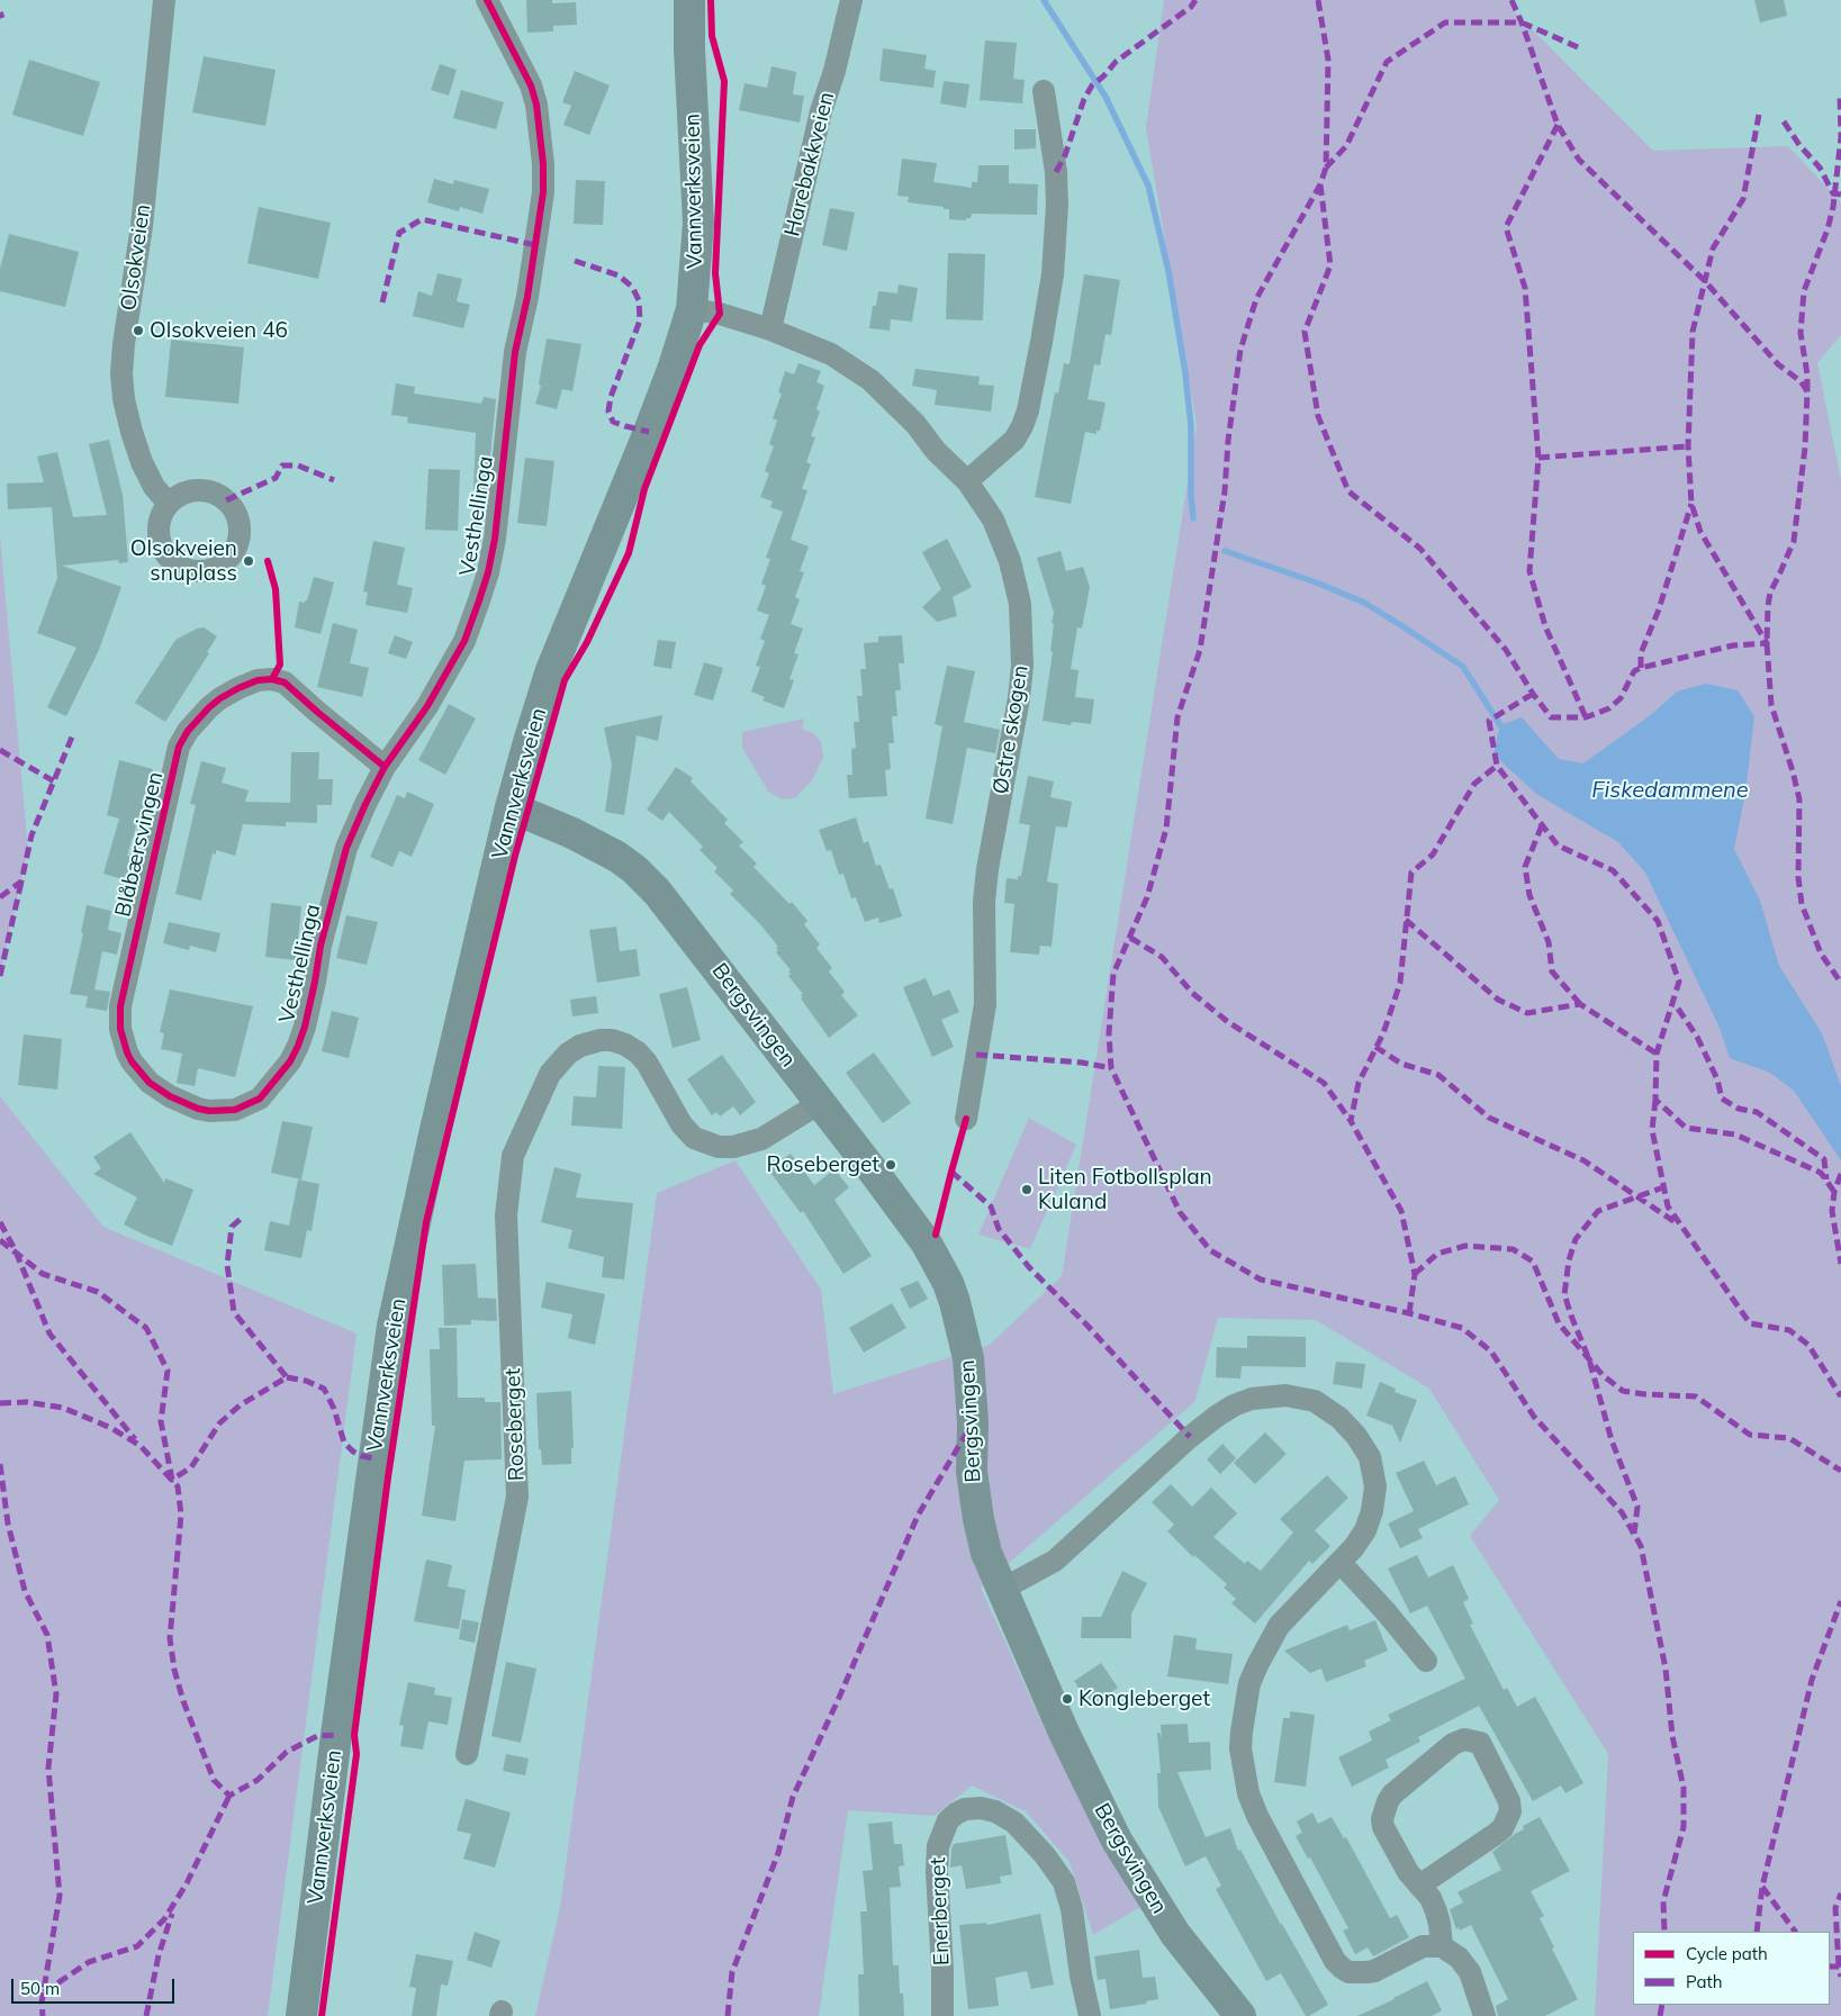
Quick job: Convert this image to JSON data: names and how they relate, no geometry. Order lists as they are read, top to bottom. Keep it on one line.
{"streets":{"main road":["Vannverksveien","Bergsvingen"],"street":["Harebakkveien","Olsokveien","Vesthellinga","Østre skogen","Blåbærsvingen","Roseberget","Enerberget"]},"crossings":[["Harebakkveien","Østre skogen"],["Vannverksveien","Østre skogen"],["Vannverksveien","Bergsvingen"],["Vesthellinga","Blåbærsvingen"],["Bergsvingen","Roseberget"]],"water":["Fiskedammene"],"places":["Olsokveien 46","Olsokveien snuplass","Roseberget","Liten Fotbollsplan Kuland","Kongleberget"],"legend":["Cycle path","Path"],"scale_bar":"50 m"}
